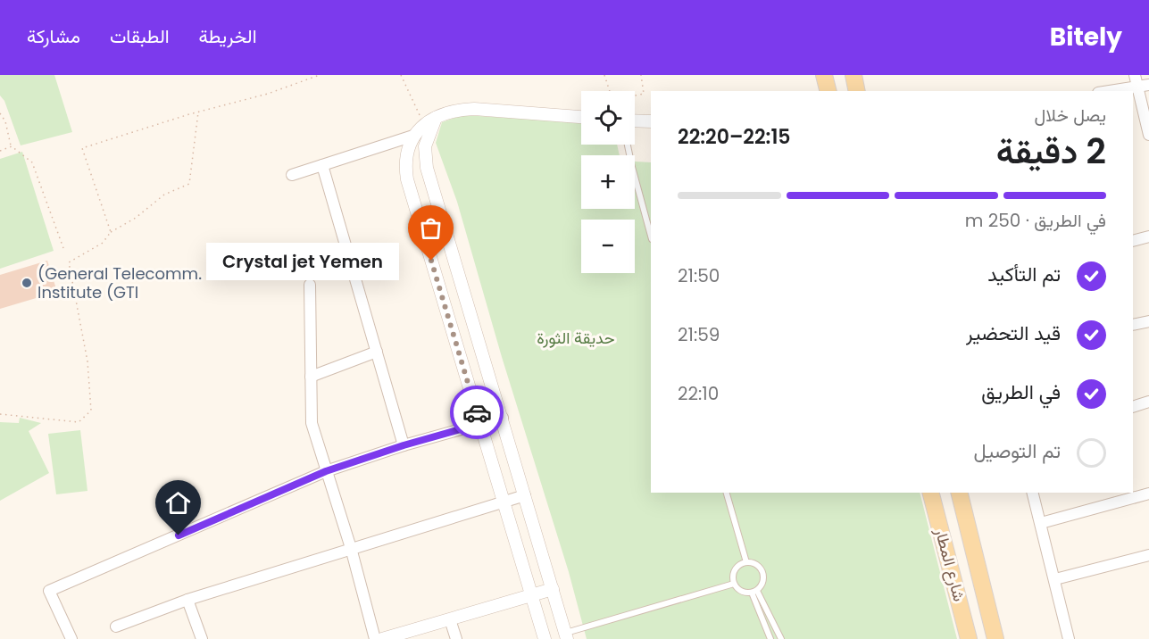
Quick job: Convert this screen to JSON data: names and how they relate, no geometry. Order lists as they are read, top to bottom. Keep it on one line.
{"streets":{"main road":["شارع المطار"]},"parks":["حديقة الثورة"],"places":["Crystal jet Yemen","(General Telecomm. Institute (GTI"],"page":{"header":"Bitely","nav":["الخريطة","الطبقات","مشاركة"],"map_buttons":["+","−"],"heading":["2 دقيقة","يصل خلال","22:15–22:20"],"bar":"في الطريق · 250 m","bubble":"Crystal jet Yemen","list":[["تم التأكيد","21:50"],["قيد التحضير","21:59"],["في الطريق","22:10"],"تم التوصيل"]}}
